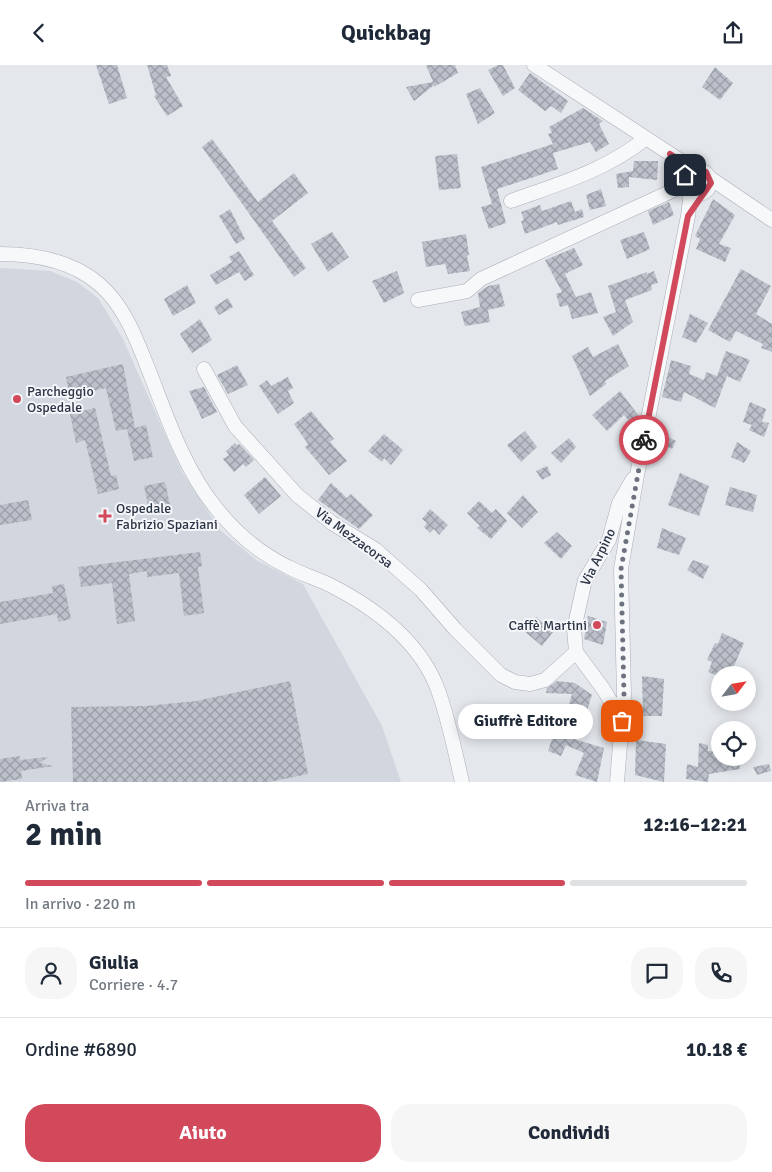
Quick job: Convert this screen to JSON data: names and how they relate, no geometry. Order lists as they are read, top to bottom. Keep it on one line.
{"streets":{"street":["Via Mezzacorsa","Via Arpino"]},"crossings":[["Via Mezzacorsa","Via Arpino"]],"places":{"other":["Parcheggio Ospedale","Caffè Martini","Giuffrè Editore"],"health":["Ospedale Fabrizio Spaziani"]},"north":"top right","page":{"header":"Quickbag","bubble":"Giuffrè Editore","heading":["2 min","Arriva tra","12:16–12:21"],"panel":["Giulia","Corriere · 4.7","Ordine #6890","10.18 €"],"bar":"In arrivo · 220 m","buttons":["Aiuto","Condividi"]}}
